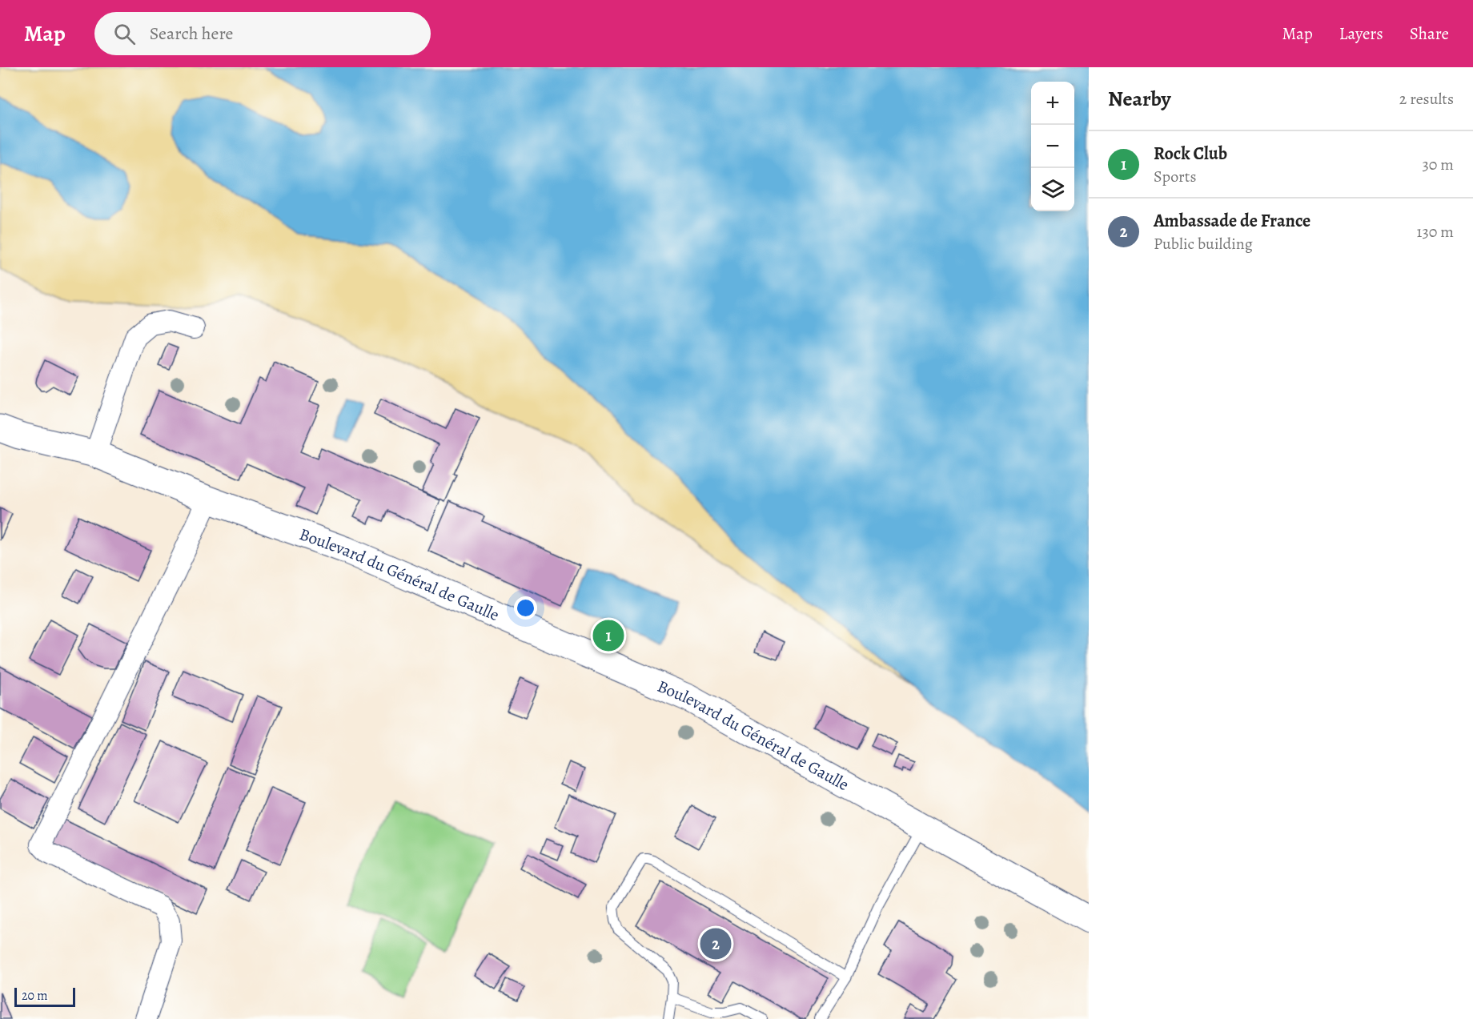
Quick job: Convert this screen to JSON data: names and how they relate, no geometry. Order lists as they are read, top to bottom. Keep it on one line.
{"streets":{"main road":["Boulevard du Général de Gaulle"]},"scale_bar":"20 m","page":{"header":"Map","search":"Search here","nav":["Map","Layers","Share"],"heading":["Nearby","2 results"],"map_buttons":["+","−"],"list":[{"mark":"1","name":"Rock Club","note":"Sports","value":"30 m"},{"mark":"2","name":"Ambassade de France","note":"Public building","value":"130 m"}],"pins":["1","2"],"scale":"20 m"}}
